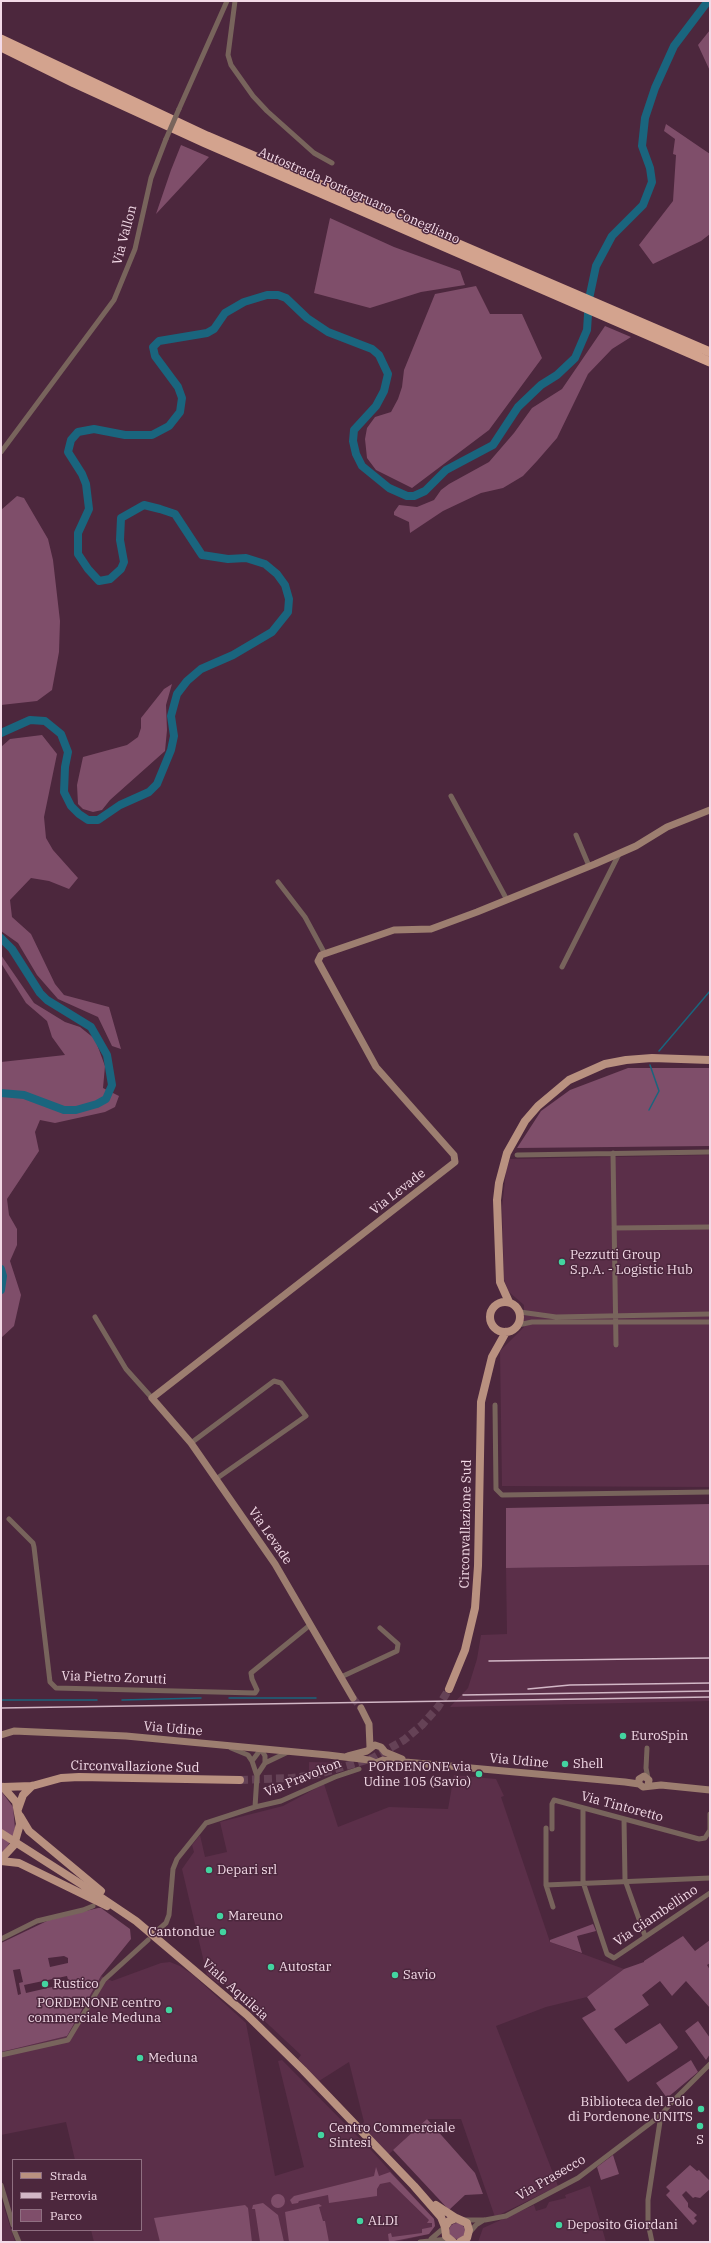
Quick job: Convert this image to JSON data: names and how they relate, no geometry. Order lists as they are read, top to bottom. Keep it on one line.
{"streets":{"highway":["Autostrada Portogruaro-Conegliano"],"main road":["Circonvallazione Sud","Viale Aquileia"],"street":["Via Vallon","Via Levade","Via Pietro Zorutti","Via Udine","Via Pravolton","Via Tintoretto","Via Giambellino","Via Prasecco"]},"crossings":[["Via Levade","Via Pietro Zorutti"],["Viale Aquileia","Via Prasecco"]],"places":["Pezzutti Group S.p.A. - Logistic Hub","EuroSpin","Shell","PORDENONE via Udine 105 (Savio)","Depari srl","Mareuno","Cantondue","Autostar","Savio","Rustico","PORDENONE centro commerciale Meduna","Meduna","Biblioteca del Polo di Pordenone UNITS","S","Centro Commerciale Sintesi","ALDI","Deposito Giordani"],"legend":["Strada","Ferrovia","Parco"]}
